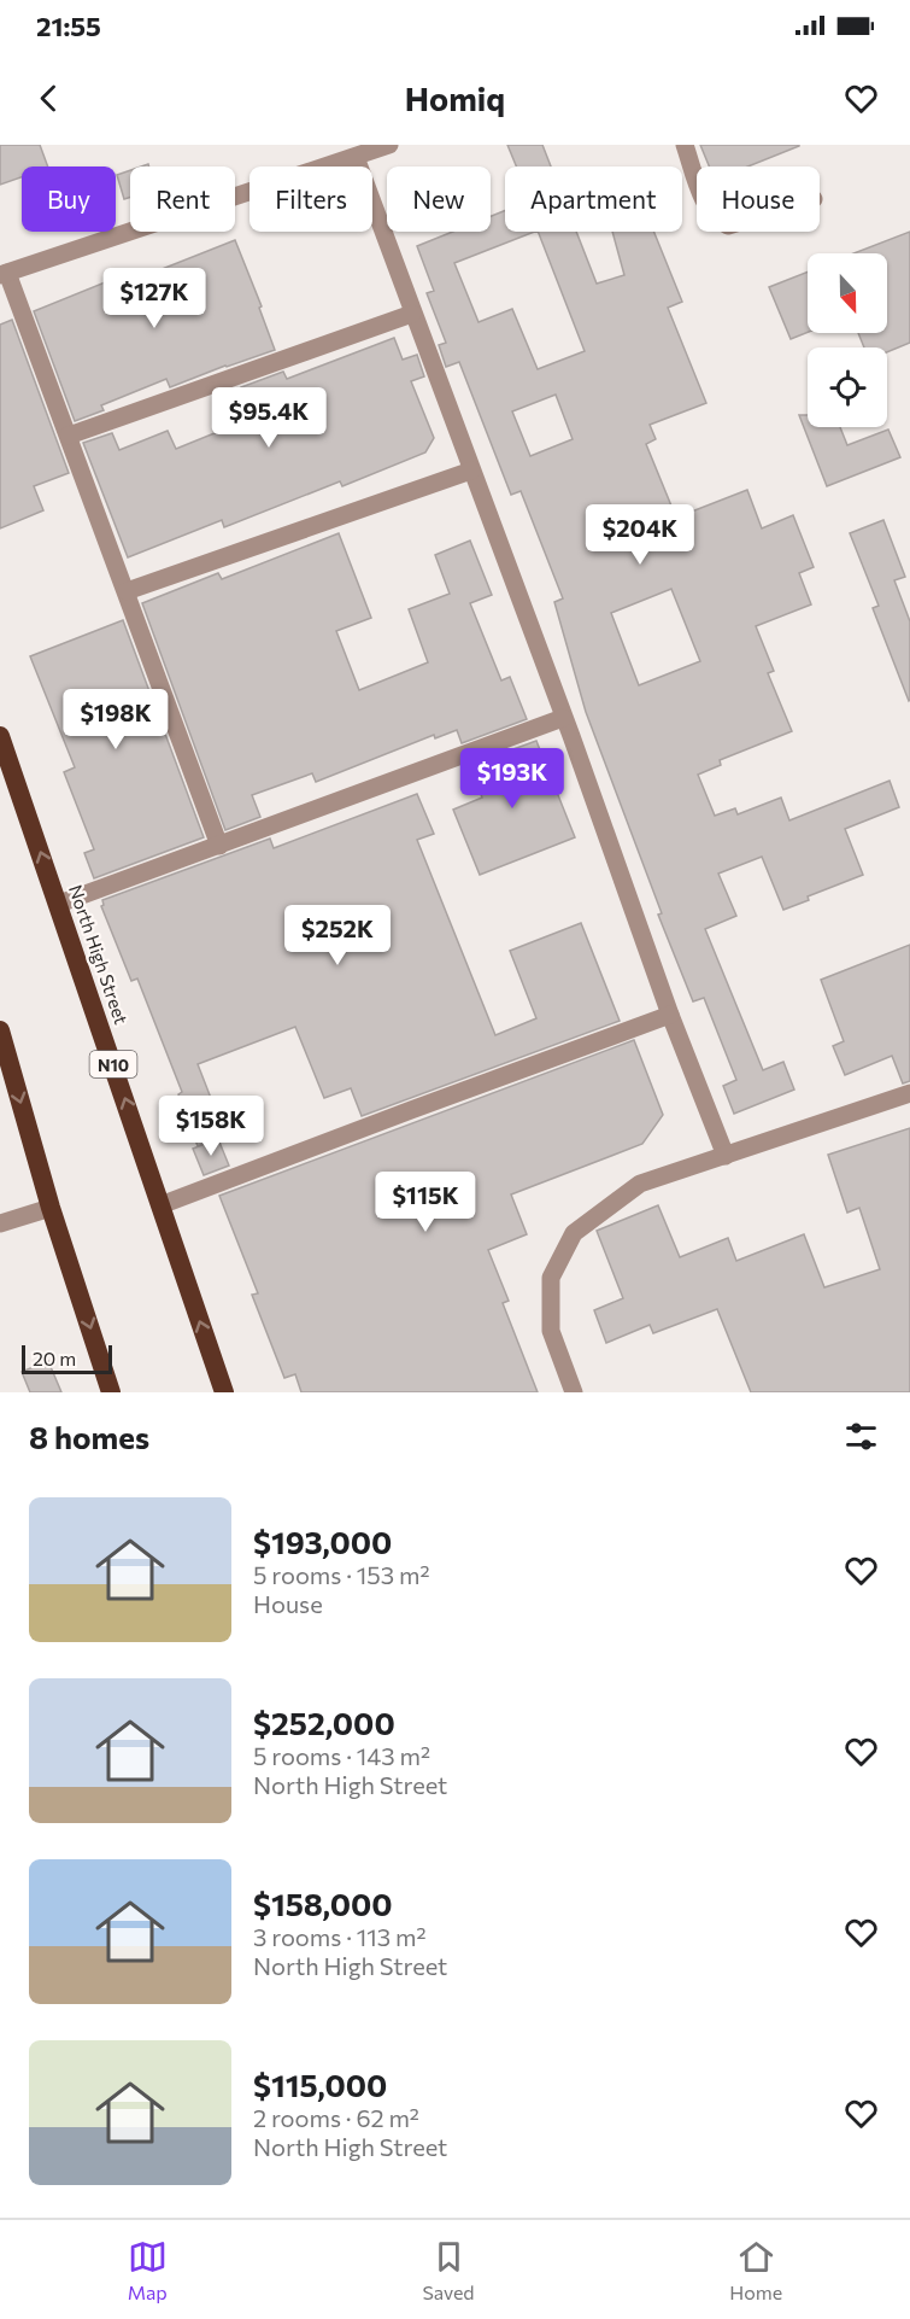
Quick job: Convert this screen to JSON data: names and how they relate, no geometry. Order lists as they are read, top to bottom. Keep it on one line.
{"streets":{"highway":["North High Street","N10"]},"scale_bar":"20 m","north":"bottom","page":{"status":"21:55","header":"Homiq","chip":["Buy","Rent","Filters","New","Apartment","House"],"price":["$127K","$95.4K","$204K","$198K","$193K","$252K","$158K","$115K"],"scale":"20 m","heading":"8 homes","list":[{"name":"$193,000","note":"5 rooms · 153 m² · House"},{"name":"$252,000","note":"5 rooms · 143 m² · North High Street"},{"name":"$158,000","note":"3 rooms · 113 m² · North High Street"},{"name":"$115,000","note":"2 rooms · 62 m² · North High Street"}],"tabs":["Map","Saved","Home"]}}
